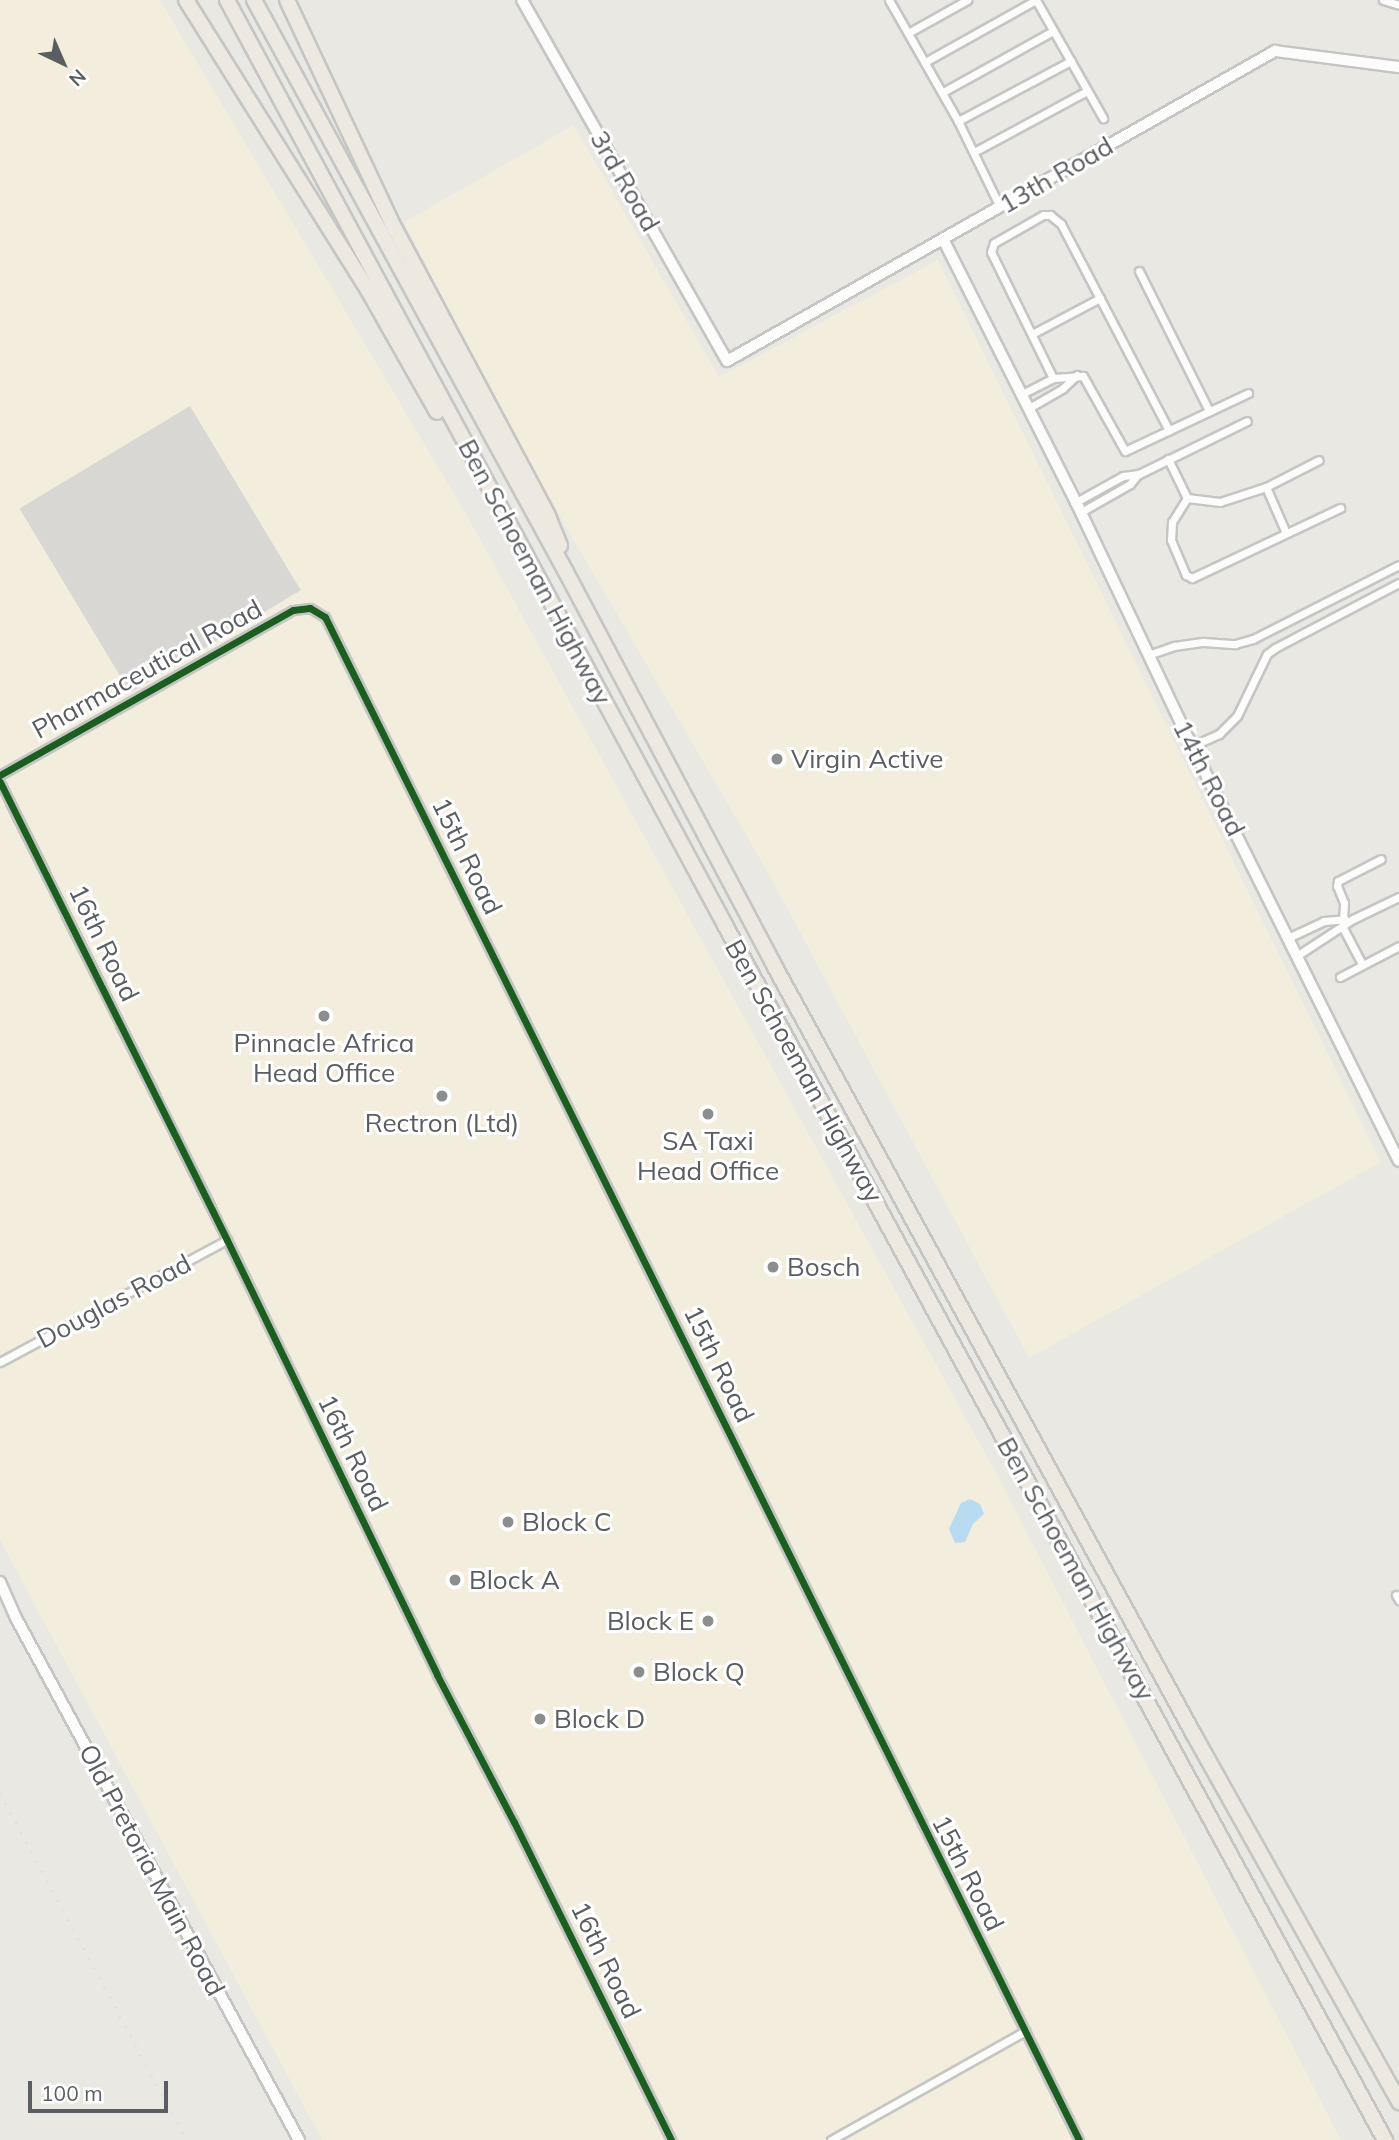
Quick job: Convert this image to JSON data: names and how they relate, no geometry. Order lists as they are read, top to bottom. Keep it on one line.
{"streets":{"highway":["Ben Schoeman Highway"],"street":["13th Road","3rd Road","Pharmaceutical Road","14th Road","15th Road","16th Road","Douglas Road","Old Pretoria Main Road"]},"crossings":[["13th Road","3rd Road"],["13th Road","14th Road"],["Pharmaceutical Road","15th Road"],["16th Road","Douglas Road"]],"places":["Virgin Active","Pinnacle Africa Head Office","Rectron (Ltd)","SA Taxi Head Office","Bosch","Block C","Block A","Block E","Block Q","Block D"],"scale_bar":"100 m","north":"bottom right"}
